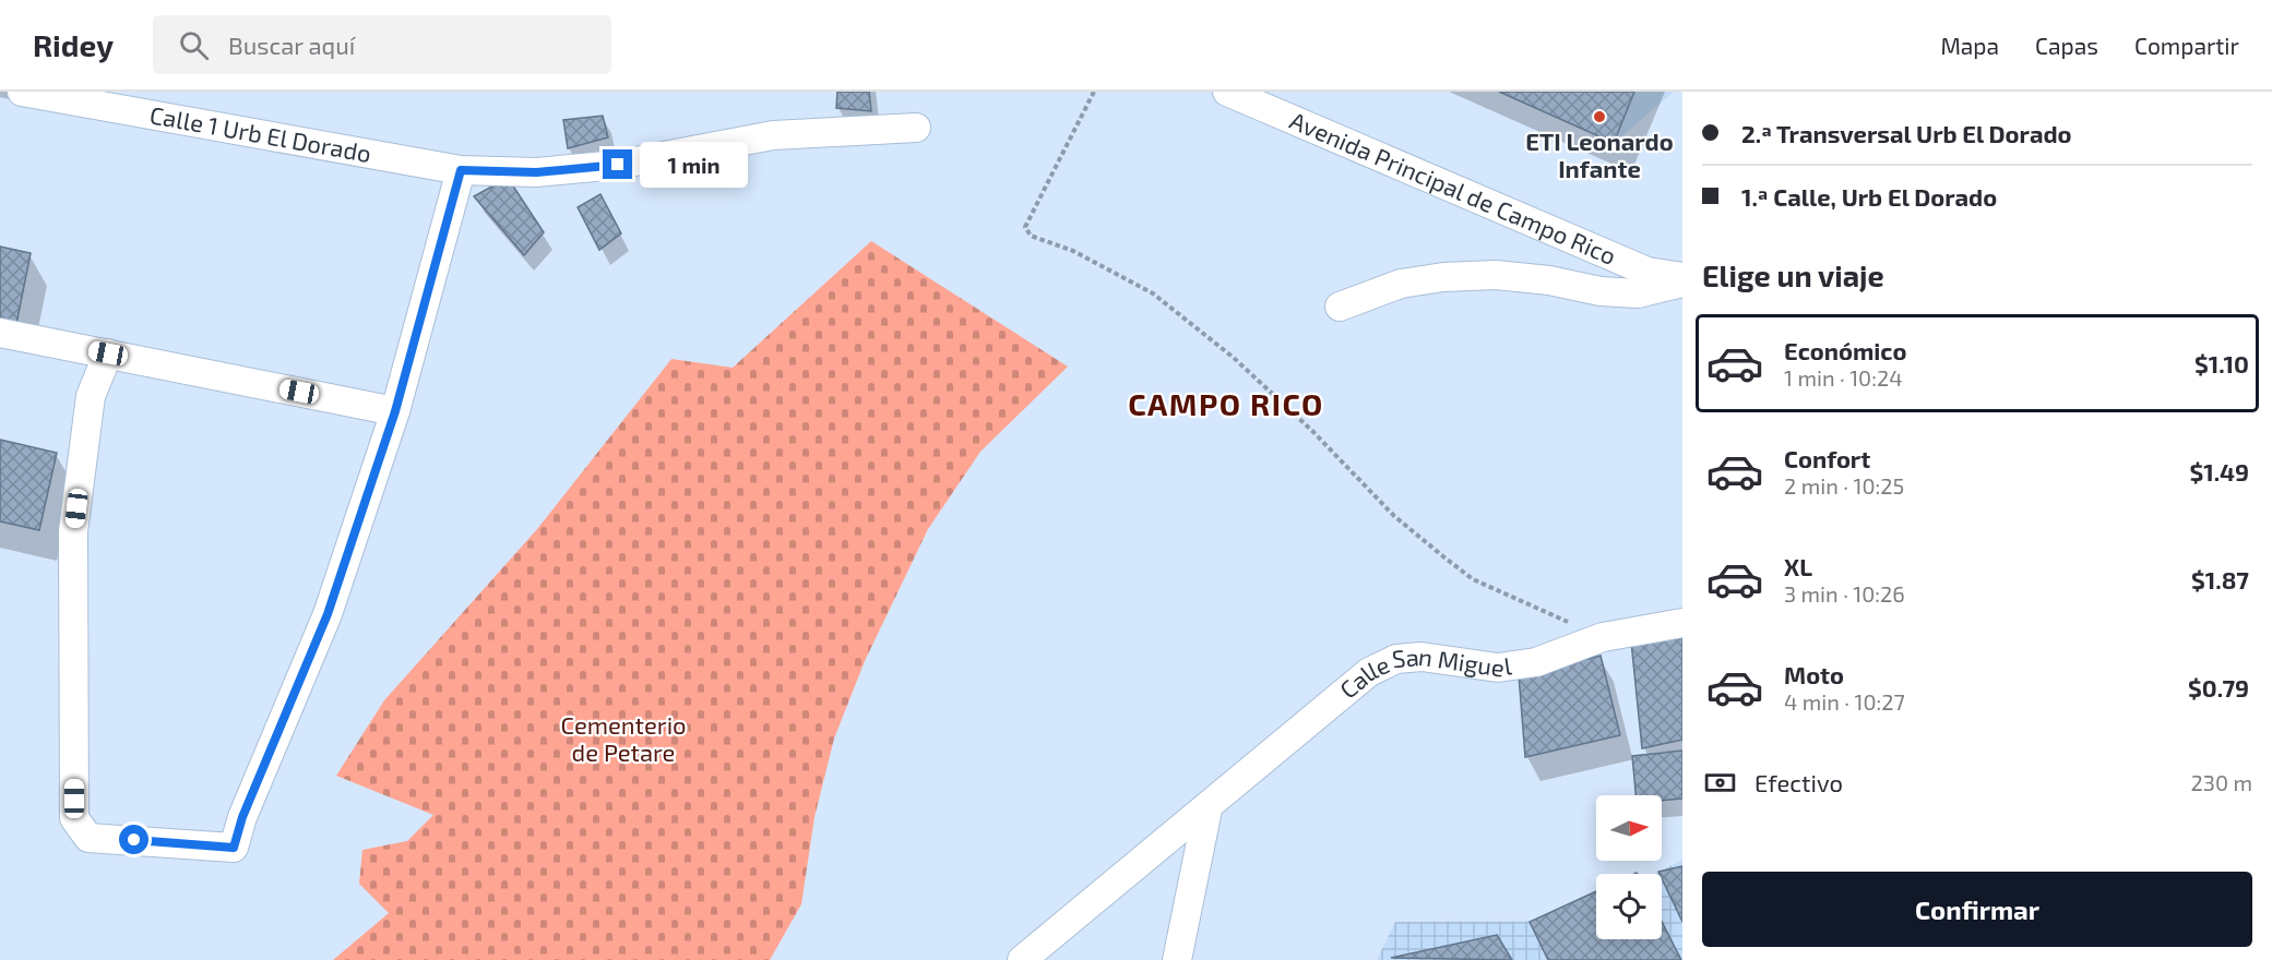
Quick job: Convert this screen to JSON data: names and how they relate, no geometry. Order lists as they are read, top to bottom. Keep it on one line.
{"streets":{"street":["Calle 1 Urb El Dorado","Avenida Principal de Campo Rico","Calle San Miguel"]},"districts":["CAMPO RICO"],"parks":["Cementerio de Petare"],"places":["ETI Leonardo Infante"],"north":"right","page":{"header":"Ridey","search":"Buscar aquí","nav":["Mapa","Capas","Compartir"],"banner":["2.ª Transversal Urb El Dorado","1.ª Calle, Urb El Dorado"],"bubble":"1 min","heading":"Elige un viaje","list":[{"name":"Económico","note":"1 min · 10:24","value":"$1.10"},{"name":"Confort","note":"2 min · 10:25","value":"$1.49"},{"name":"XL","note":"3 min · 10:26","value":"$1.87"},{"name":"Moto","note":"4 min · 10:27","value":"$0.79"}],"pay":["Efectivo","230 m"],"buttons":"Confirmar"}}
